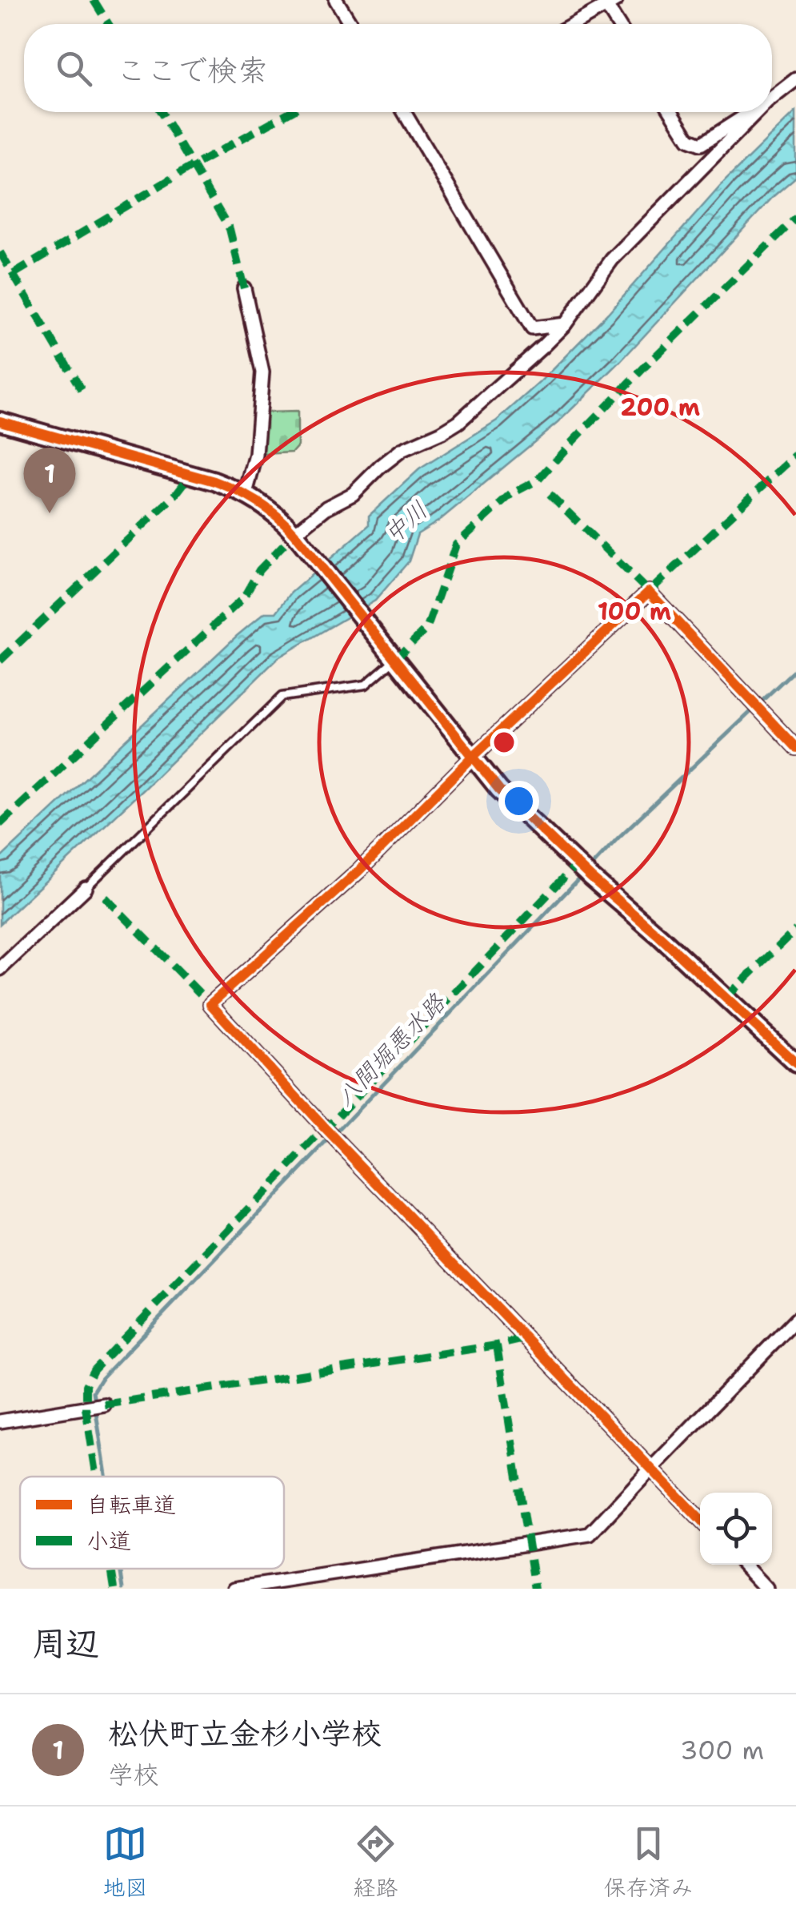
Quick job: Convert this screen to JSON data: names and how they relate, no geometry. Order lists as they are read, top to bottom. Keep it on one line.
{"water":["中川","八間堀悪水路"],"legend":["自転車道","小道"],"page":{"search":"ここで検索","pins":"1","heading":"周辺","list":[{"mark":"1","name":"松伏町立金杉小学校","note":"学校","value":"300 m"}],"nav":["地図","経路","保存済み"]},"rings":["200 m","100 m"]}
